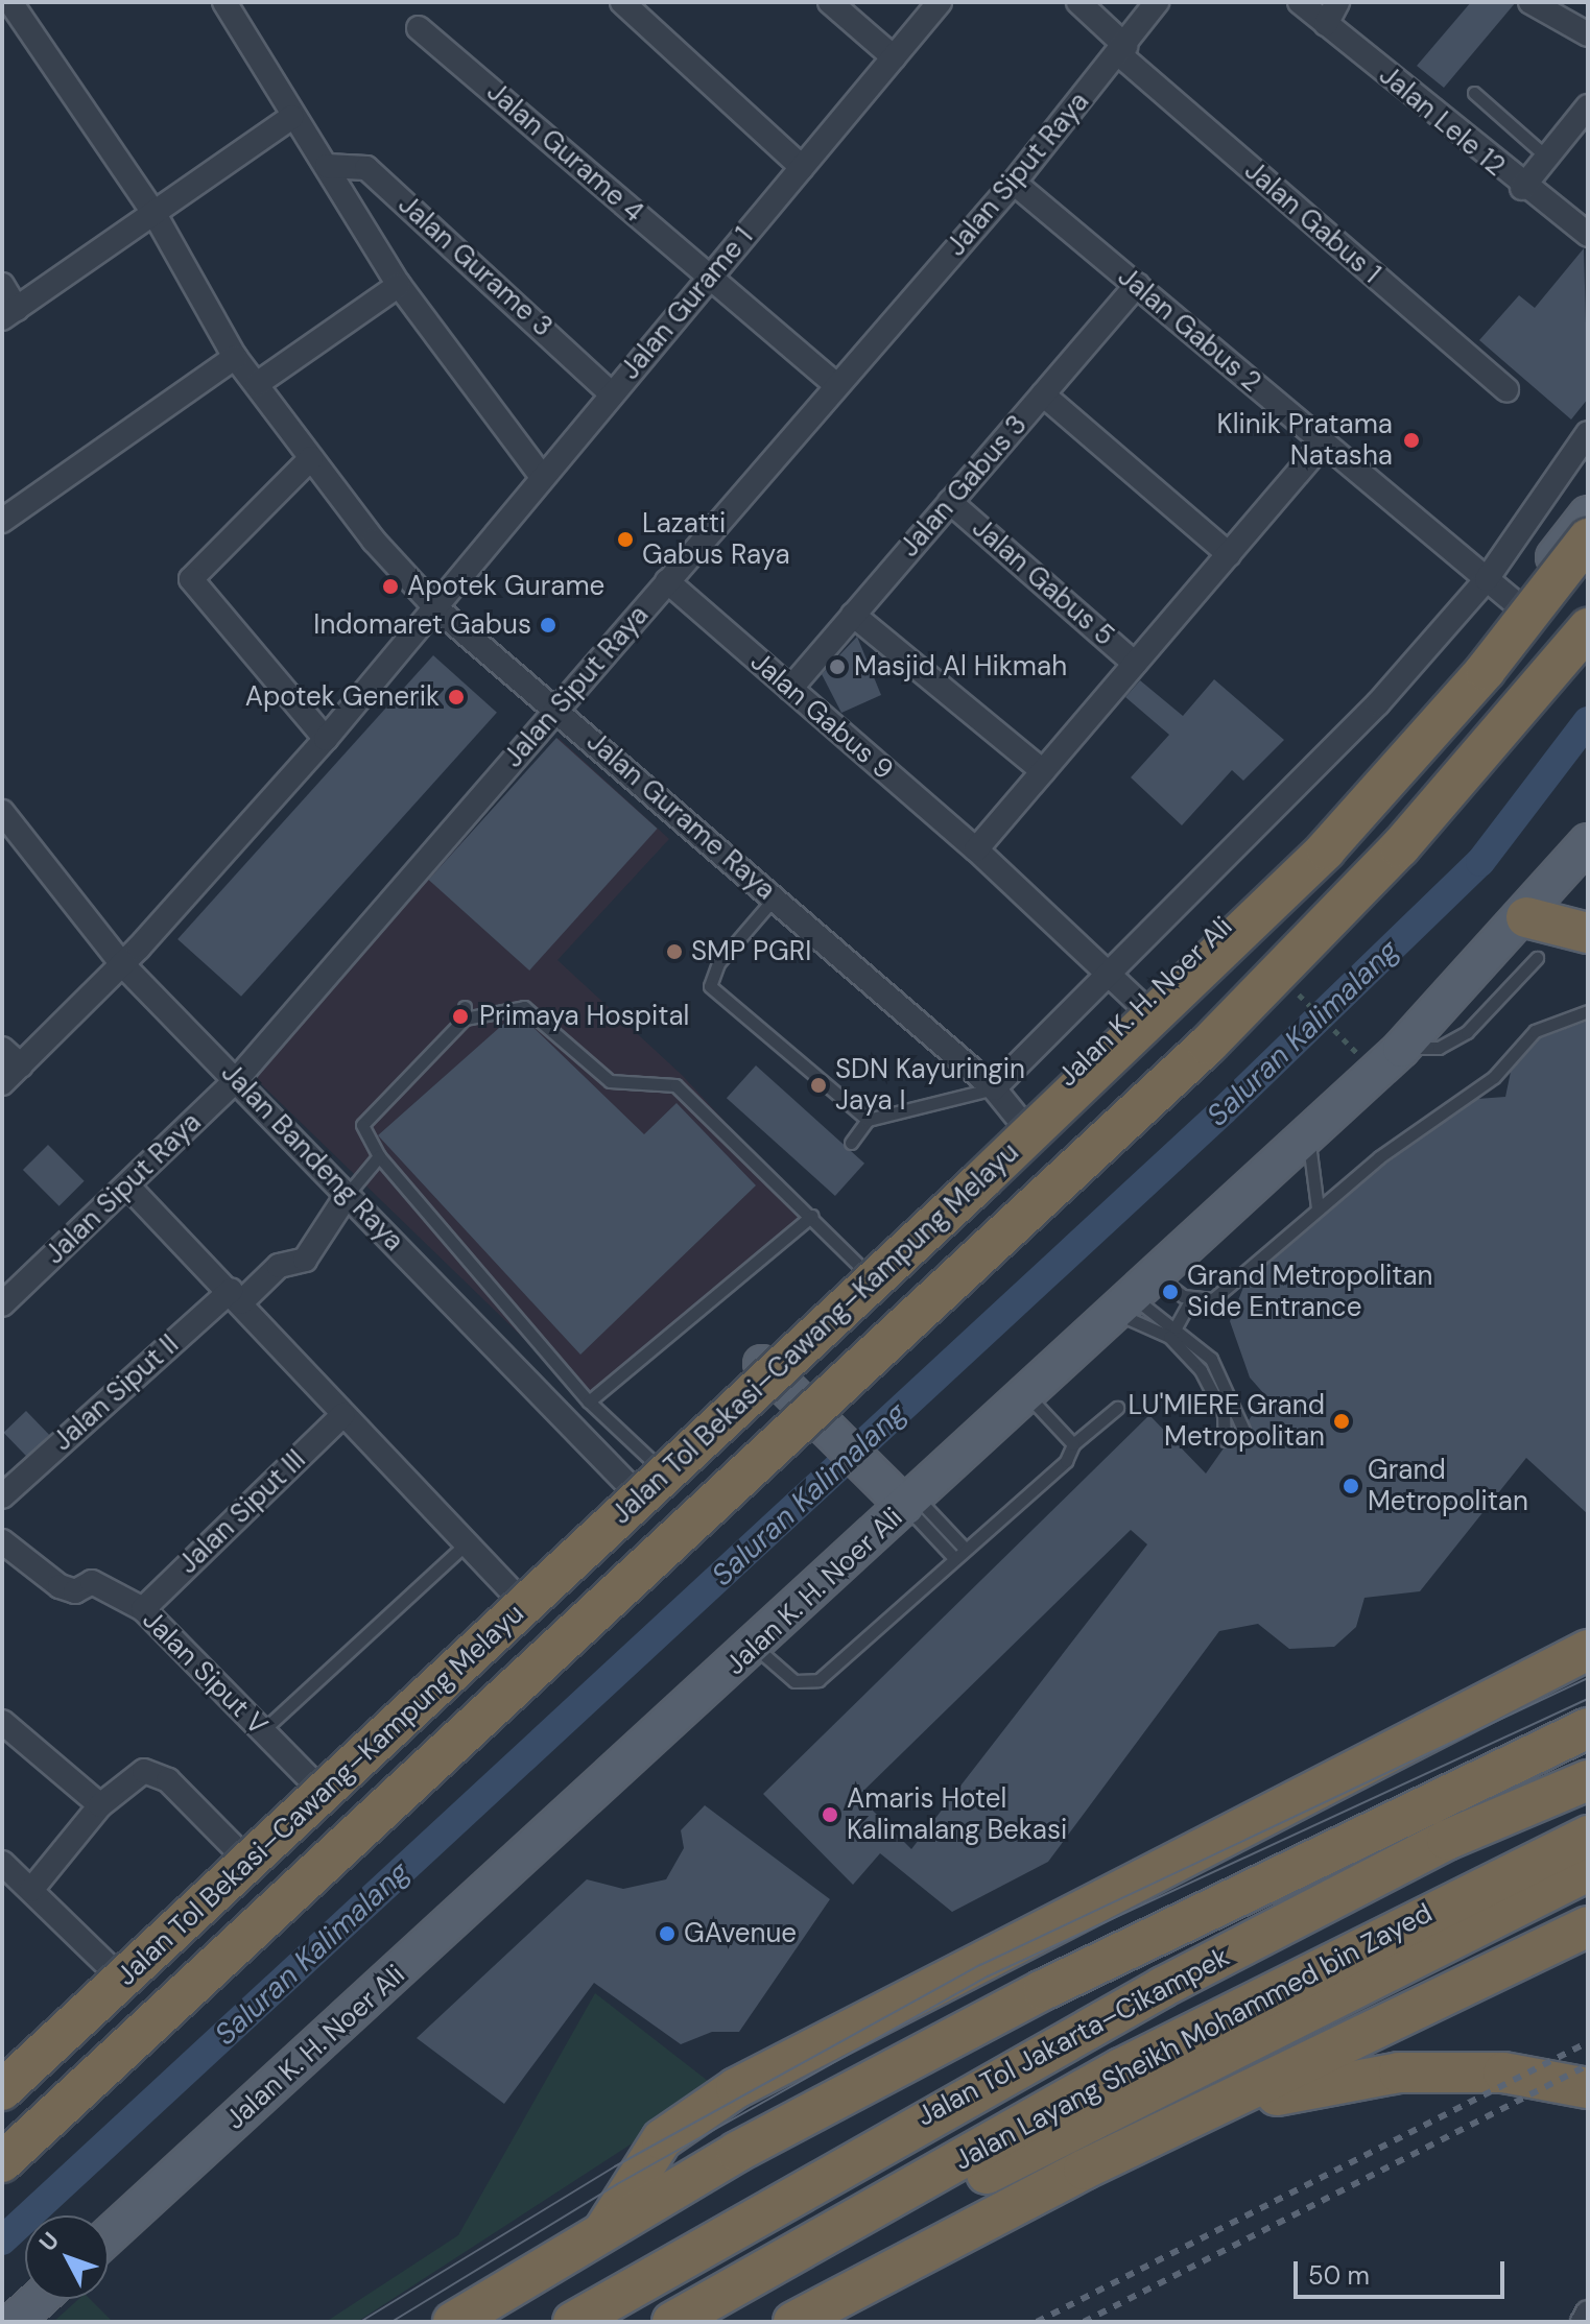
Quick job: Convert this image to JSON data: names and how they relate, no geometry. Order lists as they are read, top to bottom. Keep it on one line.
{"streets":{"highway":["Jalan Tol Bekasi–Cawang–Kampung Melayu","Jalan Tol Jakarta–Cikampek","Jalan Layang Sheikh Mohammed bin Zayed"],"main road":["Jalan K. H. Noer Ali"],"street":["Jalan Lele 12","Jalan Gurame 4","Jalan Siput Raya","Jalan Gabus 1","Jalan Gurame 3","Jalan Gurame 1","Jalan Gabus 2","Jalan Gabus 3","Jalan Gabus 5","Jalan Gabus 9","Jalan Gurame Raya","Jalan Bandeng Raya","Jalan Siput II","Jalan Siput III","Jalan Siput V"]},"crossings":[["Jalan Gurame 4","Jalan Siput Raya"],["Jalan Gurame 4","Jalan Gurame 1"],["Jalan Siput Raya","Jalan Gabus 1"],["Jalan Siput Raya","Jalan Gabus 2"],["Jalan Siput Raya","Jalan Gabus 9"],["Jalan Siput Raya","Jalan Gurame Raya"],["Jalan Siput Raya","Jalan Bandeng Raya"],["Jalan Gurame 3","Jalan Gurame 1"],["Jalan Gurame 1","Jalan Gurame Raya"],["Jalan Gurame 1","Jalan Bandeng Raya"],["Jalan Gabus 2","Jalan Gabus 3"],["Jalan Gabus 2","Jalan K. H. Noer Ali"],["Jalan Gabus 3","Jalan Gabus 5"],["Jalan Gabus 3","Jalan Gabus 9"],["Jalan Gabus 9","Jalan K. H. Noer Ali"],["Jalan Gurame Raya","Jalan K. H. Noer Ali"],["Jalan K. H. Noer Ali","Jalan Bandeng Raya"],["Jalan K. H. Noer Ali","Jalan Siput V"],["Jalan Bandeng Raya","Jalan Siput II"],["Jalan Siput III","Jalan Siput V"]],"water":["Saluran Kalimalang"],"places":["Klinik Pratama Natasha","Lazatti Gabus Raya","Apotek Gurame","Indomaret Gabus","Masjid Al Hikmah","Apotek Generik","SMP PGRI","Primaya Hospital","SDN Kayuringin Jaya I","Grand Metropolitan Side Entrance","LU'MIERE Grand Metropolitan","Grand Metropolitan","Amaris Hotel Kalimalang Bekasi","GAvenue"],"scale_bar":"50 m","north":"top left"}
